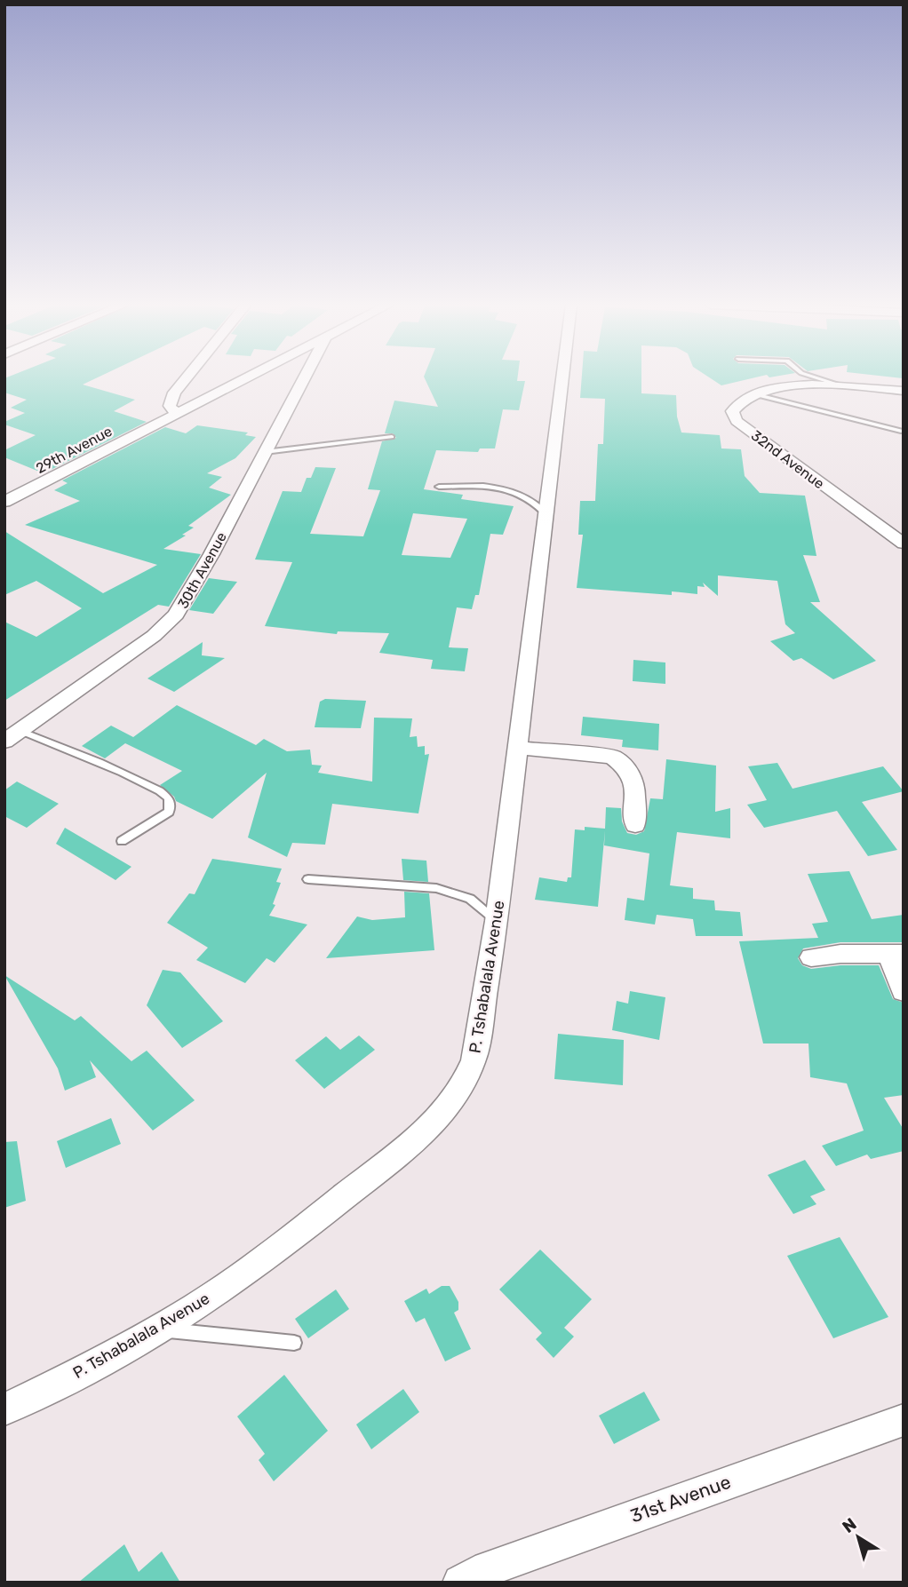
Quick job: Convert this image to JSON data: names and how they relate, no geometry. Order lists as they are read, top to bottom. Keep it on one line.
{"streets":{"street":["29th Avenue","32nd Avenue","30th Avenue","P. Tshabalala Avenue","31st Avenue"]},"north":"top left"}
